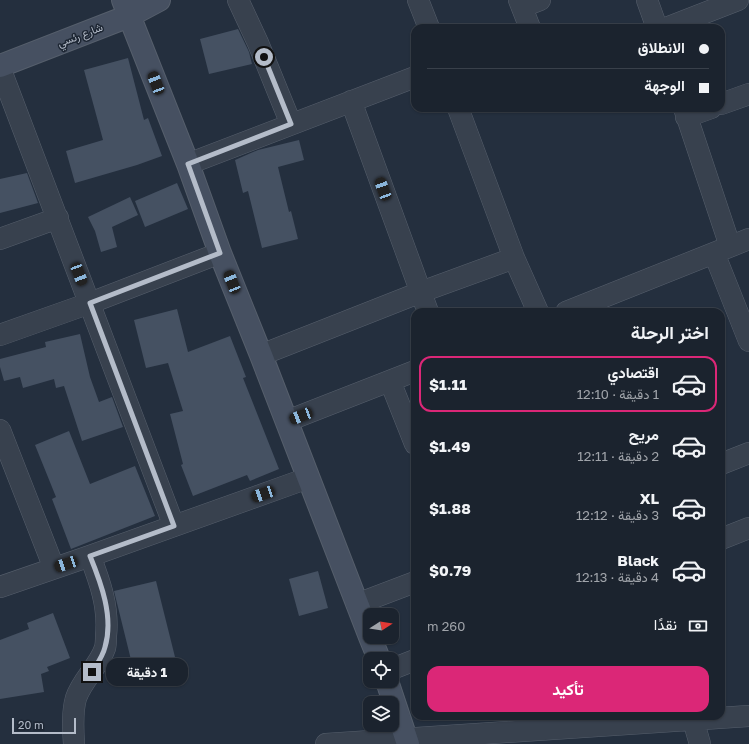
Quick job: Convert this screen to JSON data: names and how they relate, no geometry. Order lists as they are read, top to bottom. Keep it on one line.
{"streets":{"street":["شارع رئسي"]},"scale_bar":"20 m","north":"right","page":{"banner":["الانطلاق","الوجهة"],"heading":"اختر الرحلة","list":[{"name":"اقتصادي","note":"1 دقيقة · 12:10","value":"$1.11"},{"name":"مريح","note":"2 دقيقة · 12:11","value":"$1.49"},{"name":"XL","note":"3 دقيقة · 12:12","value":"$1.88"},{"name":"Black","note":"4 دقيقة · 12:13","value":"$0.79"}],"pay":["نقدًا","260 m"],"bubble":"1 دقيقة","buttons":"تأكيد","scale":"20 m"}}
